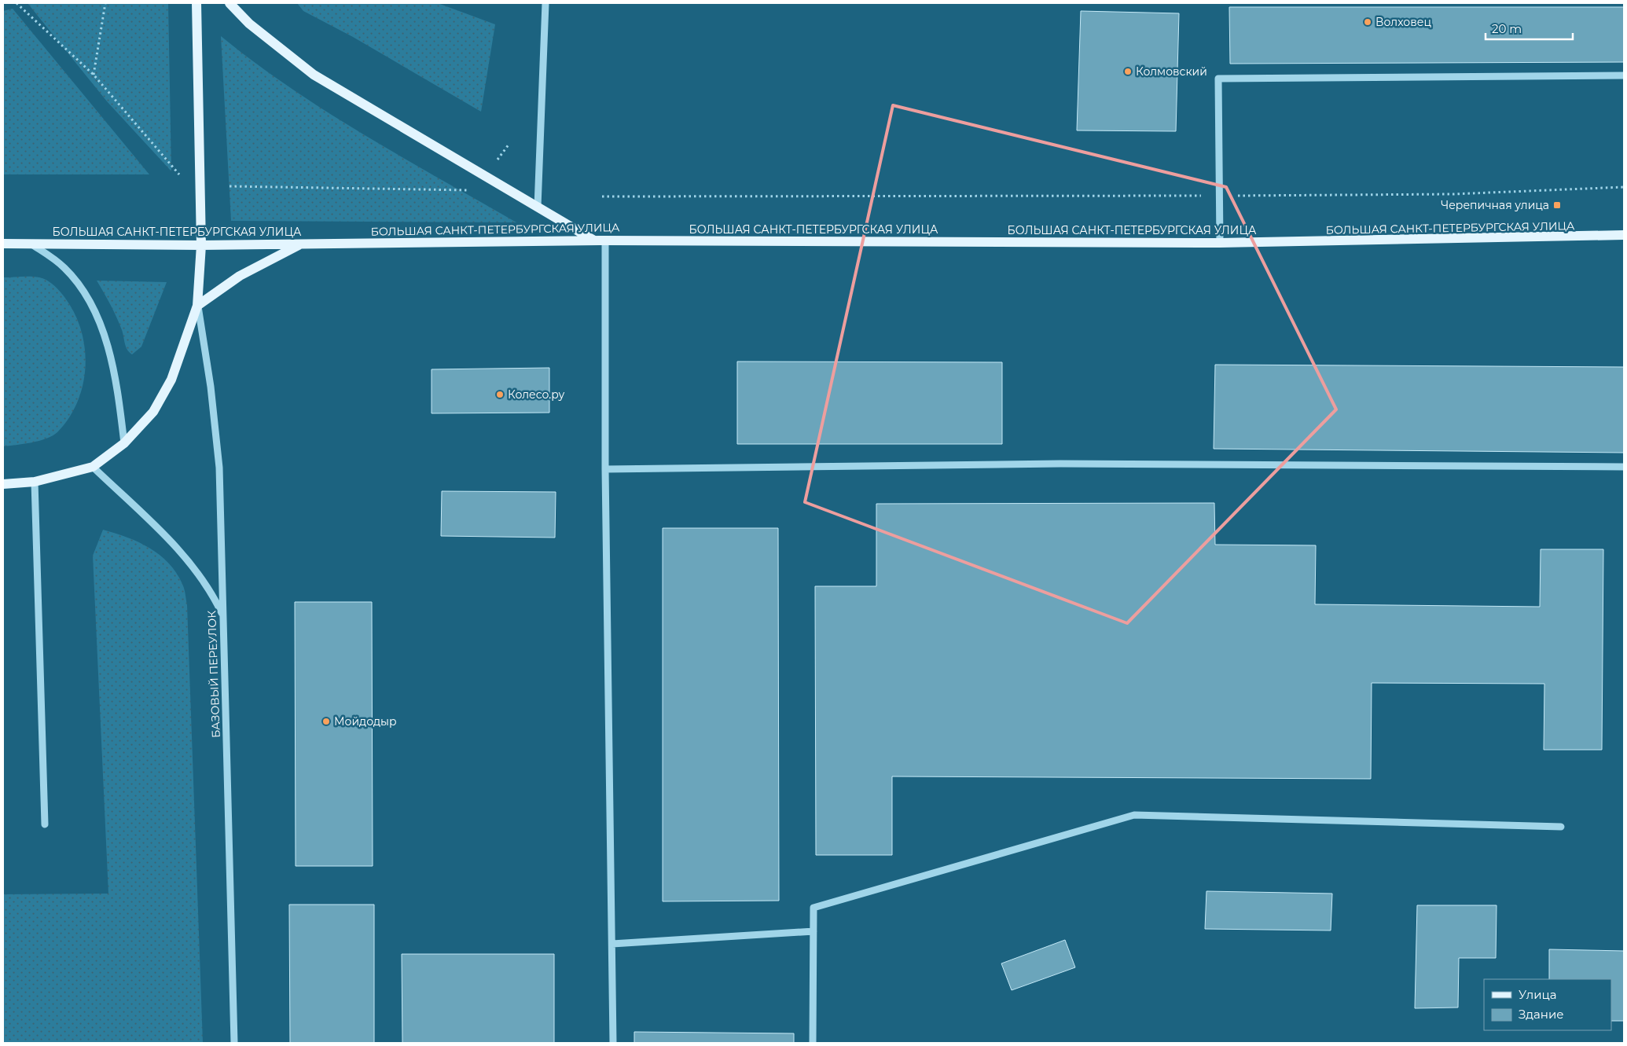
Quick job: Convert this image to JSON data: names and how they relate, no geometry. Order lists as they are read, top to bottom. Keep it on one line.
{"streets":{"main road":["БОЛЬШАЯ САНКТ-ПЕТЕРБУРГСКАЯ УЛИЦА"],"lane":["БАЗОВЫЙ ПЕРЕУЛОК"]},"places":{"other":["Волховец","Колмовский","Колесо.ру","Мойдодыр"],"transit":["Черепичная улица"]},"legend":["Улица","Здание"],"scale_bar":"20 m"}
